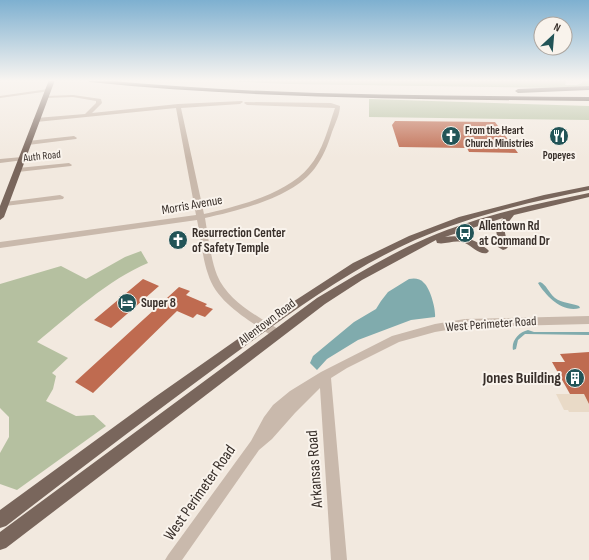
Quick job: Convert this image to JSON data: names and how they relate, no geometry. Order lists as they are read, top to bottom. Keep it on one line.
{"streets":{"main road":["Auth Road","Allentown Road"],"street":["Morris Avenue","West Perimeter Road","Arkansas Road"]},"crossings":[["West Perimeter Road","Arkansas Road"]],"places":{"church":["From the Heart Church Ministries","Resurrection Center of Safety Temple"],"restaurant":["Popeyes"],"bus stop":["Allentown Rd at Command Dr"],"hotel":["Super 8"],"building":["Jones Building"]},"north":"top right"}
